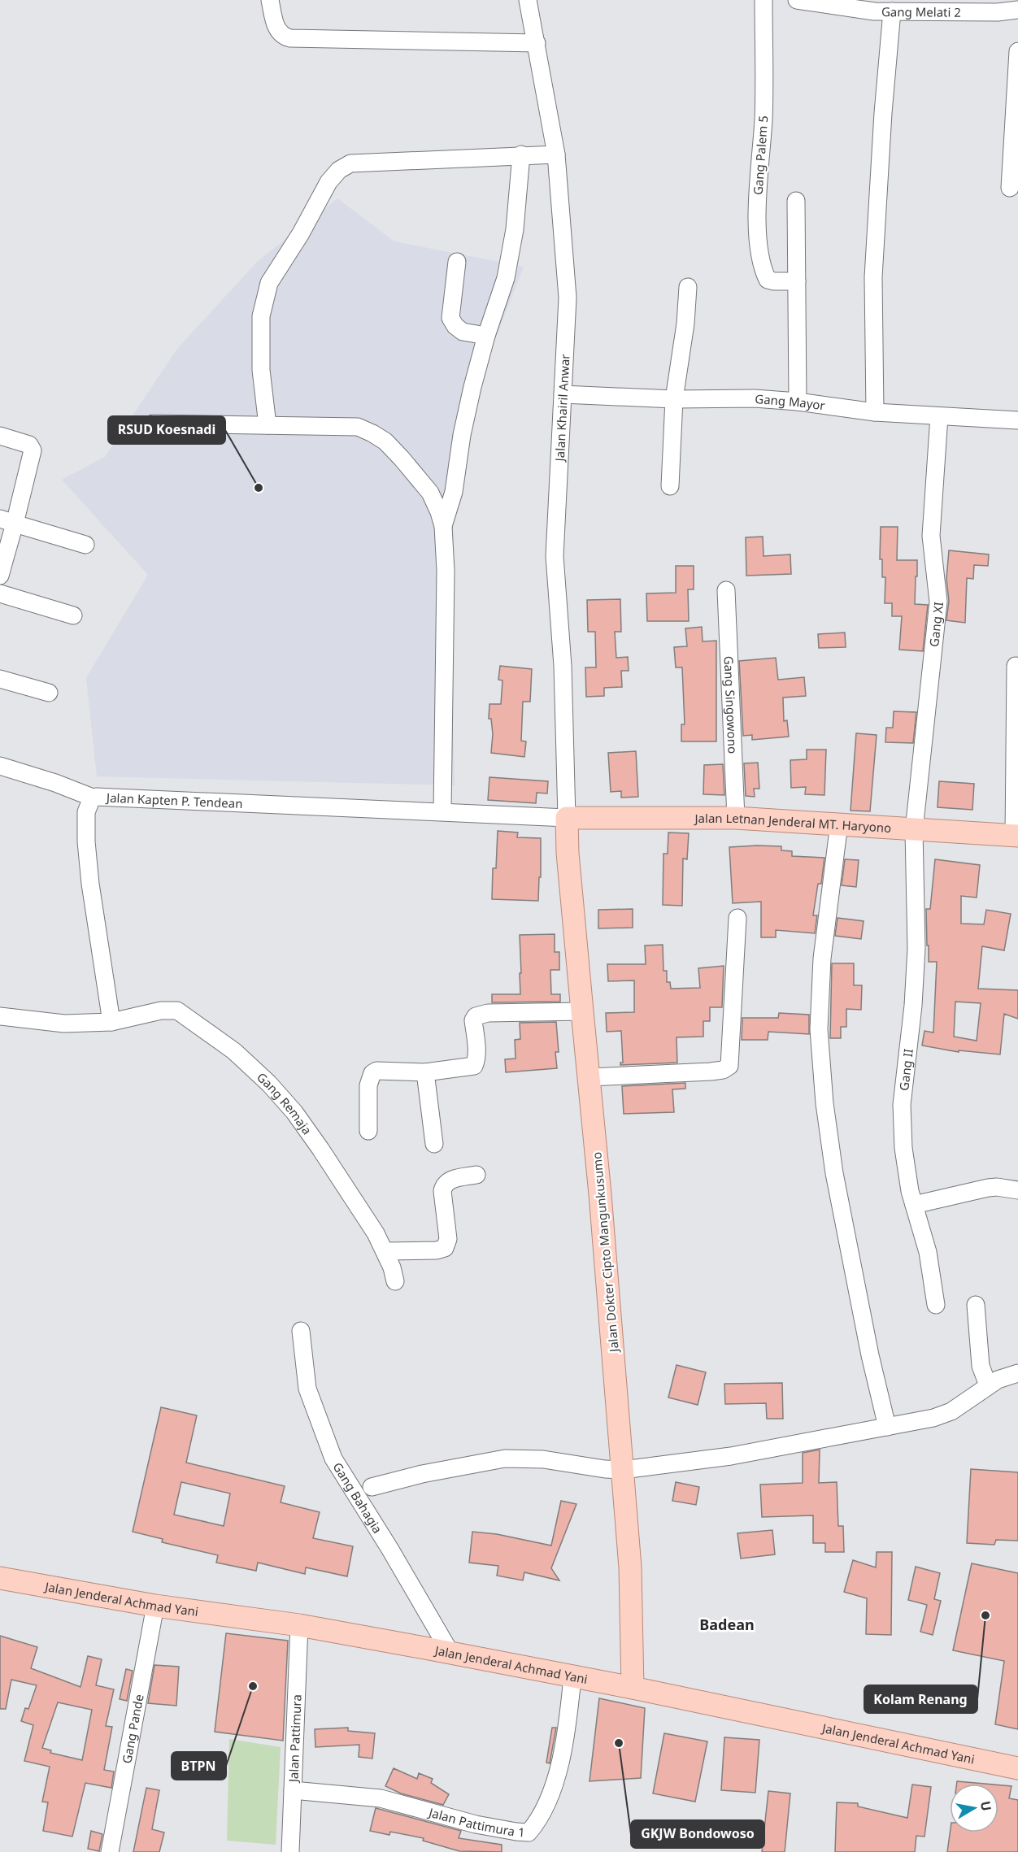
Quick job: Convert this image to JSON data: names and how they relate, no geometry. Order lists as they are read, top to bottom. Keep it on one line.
{"streets":{"main road":["Jalan Letnan Jenderal MT. Haryono","Jalan Dokter Cipto Mangunkusumo","Jalan Jenderal Achmad Yani"],"street":["Gang Melati 2","Gang Palem 5","Gang Mayor","Jalan Khairil Anwar","Gang XI","Gang Singowono","Jalan Kapten P. Tendean","Gang II","Gang Remaja","Gang Bahagia","Gang Pande","Jalan Pattimura","Jalan Pattimura 1"]},"crossings":[["Gang Mayor","Jalan Khairil Anwar"],["Gang Mayor","Gang XI"],["Jalan Khairil Anwar","Jalan Kapten P. Tendean"],["Jalan Khairil Anwar","Jalan Letnan Jenderal MT. Haryono"],["Jalan Khairil Anwar","Jalan Dokter Cipto Mangunkusumo"],["Gang XI","Jalan Letnan Jenderal MT. Haryono"],["Gang XI","Gang II"],["Gang Singowono","Jalan Letnan Jenderal MT. Haryono"],["Jalan Kapten P. Tendean","Jalan Letnan Jenderal MT. Haryono"],["Jalan Kapten P. Tendean","Gang Remaja"],["Jalan Kapten P. Tendean","Jalan Dokter Cipto Mangunkusumo"],["Jalan Letnan Jenderal MT. Haryono","Gang II"],["Jalan Letnan Jenderal MT. Haryono","Jalan Dokter Cipto Mangunkusumo"],["Jalan Dokter Cipto Mangunkusumo","Jalan Jenderal Achmad Yani"],["Gang Bahagia","Jalan Jenderal Achmad Yani"],["Jalan Jenderal Achmad Yani","Gang Pande"],["Jalan Jenderal Achmad Yani","Jalan Pattimura"],["Jalan Jenderal Achmad Yani","Jalan Pattimura 1"],["Jalan Pattimura","Jalan Pattimura 1"]],"districts":["Badean"],"places":["RSUD Koesnadi","Kolam Renang","BTPN","GKJW Bondowoso"],"north":"right"}
